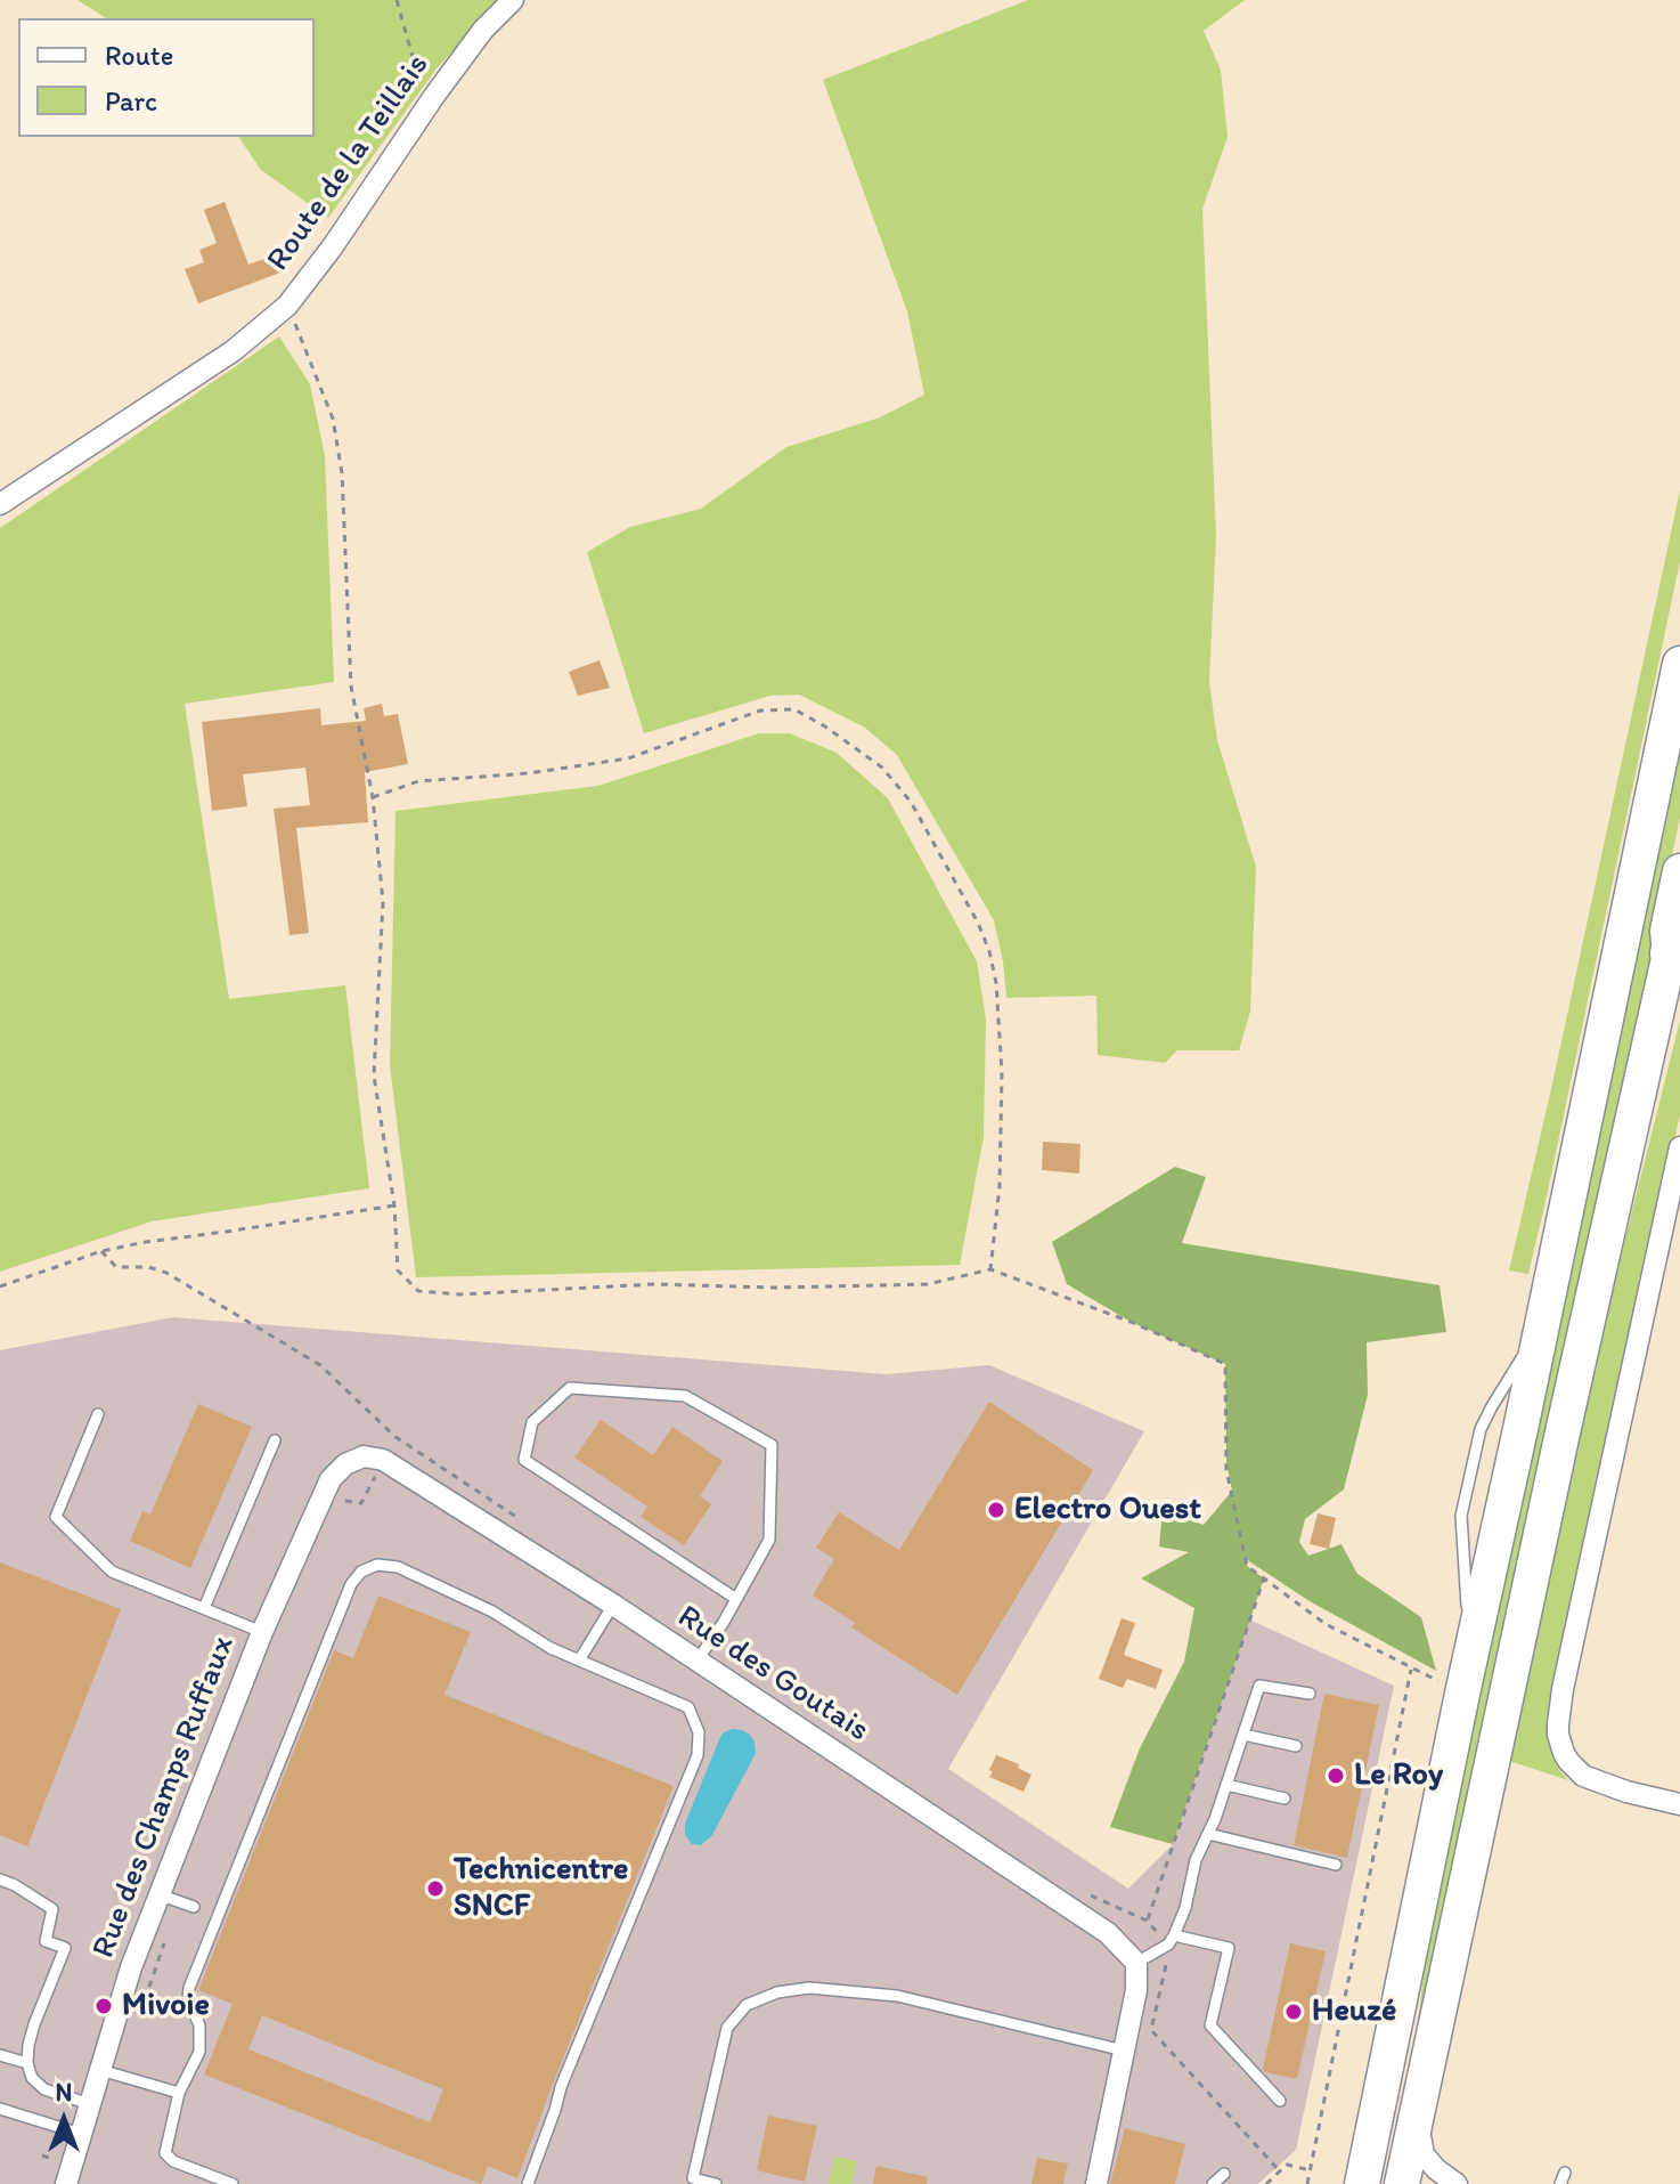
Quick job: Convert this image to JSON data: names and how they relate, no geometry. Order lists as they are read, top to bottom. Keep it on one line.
{"streets":{"street":["Route de la Teillais","Rue des Goutais","Rue des Champs Ruffaux"]},"crossings":[["Rue des Goutais","Rue des Champs Ruffaux"]],"places":["Electro Ouest","Le Roy","Technicentre SNCF","Mivoie","Heuzé"],"legend":["Route","Parc"],"north":"top"}
